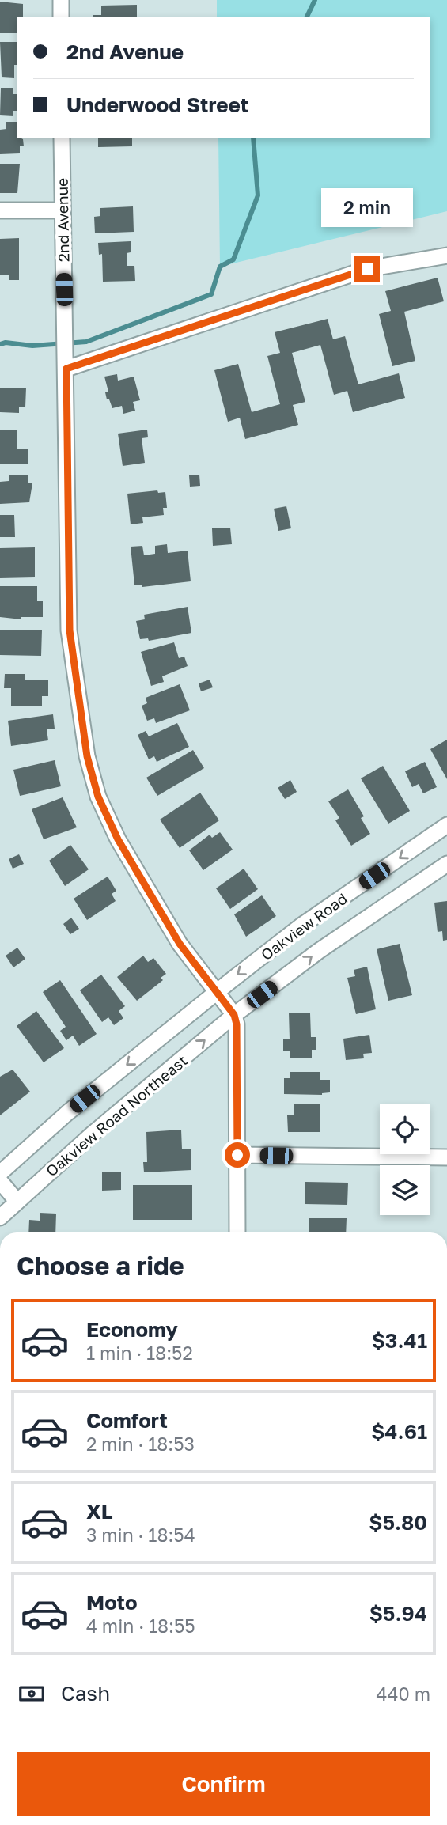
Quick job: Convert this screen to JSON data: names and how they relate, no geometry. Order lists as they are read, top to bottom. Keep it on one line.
{"streets":{"street":["2nd Avenue","Oakview Road","Oakview Road Northeast"]},"crossings":[["2nd Avenue","Oakview Road"],["2nd Avenue","Oakview Road Northeast"],["Oakview Road","Oakview Road Northeast"]],"page":{"banner":["2nd Avenue","Underwood Street"],"bubble":"2 min","heading":"Choose a ride","list":[{"name":"Economy","note":"1 min · 18:52","value":"$3.41"},{"name":"Comfort","note":"2 min · 18:53","value":"$4.61"},{"name":"XL","note":"3 min · 18:54","value":"$5.80"},{"name":"Moto","note":"4 min · 18:55","value":"$5.94"}],"pay":["Cash","440 m"],"buttons":"Confirm"}}
